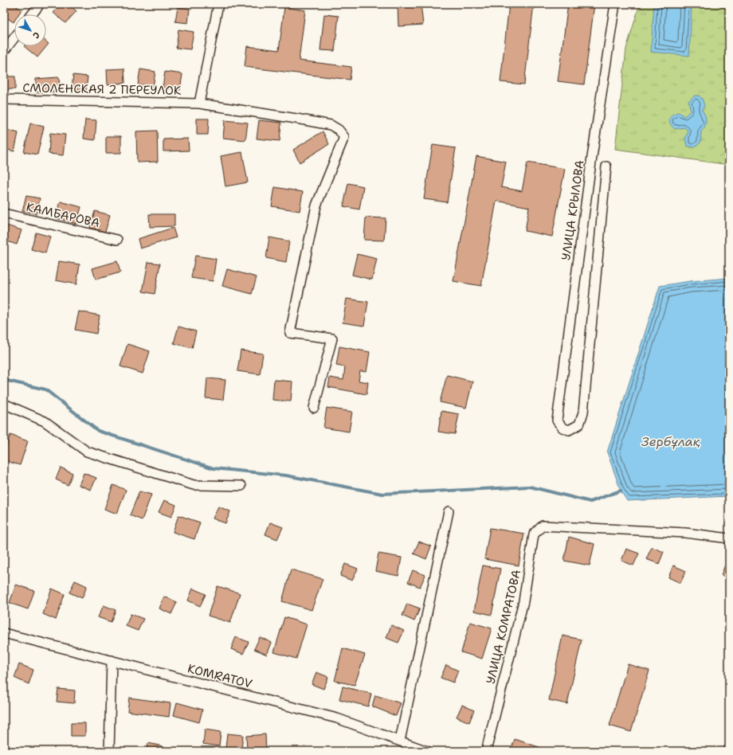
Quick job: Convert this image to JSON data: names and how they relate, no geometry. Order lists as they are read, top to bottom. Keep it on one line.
{"streets":{"street":["СМОЛЕНСКАЯ 2 ПЕРЕУЛОК","УЛИЦА КРЫЛОВА","КАМБАРОВА","УЛИЦА КОМРАТОВА","KOMRATOV"]},"water":["Зербұлақ"],"north":"bottom right"}
